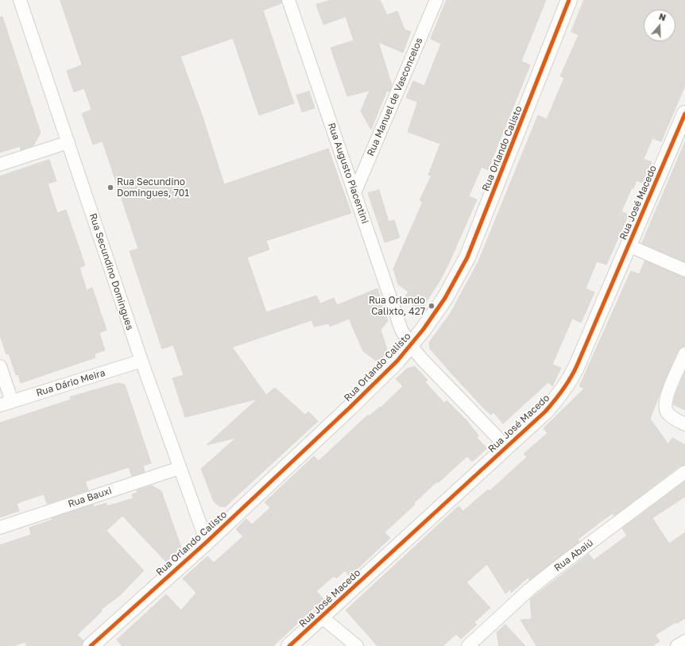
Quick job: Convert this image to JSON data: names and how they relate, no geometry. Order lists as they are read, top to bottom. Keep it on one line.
{"streets":{"street":["Rua Manuel de Vasconcelos","Rua Orlando Calisto","Rua Augusto Piacentini","Rua José Macedo","Rua Secundino Domingues","Rua Dário Meira","Rua Bauxi","Rua Abaiú"]},"crossings":[["Rua Manuel de Vasconcelos","Rua Augusto Piacentini"],["Rua Orlando Calisto","Rua Augusto Piacentini"],["Rua Orlando Calisto","Rua Secundino Domingues"],["Rua Augusto Piacentini","Rua José Macedo"],["Rua Secundino Domingues","Rua Dário Meira"],["Rua Secundino Domingues","Rua Bauxi"]],"places":["Rua Secundino Domingues, 701","Rua Orlando Calixto, 427"],"north":"top"}
